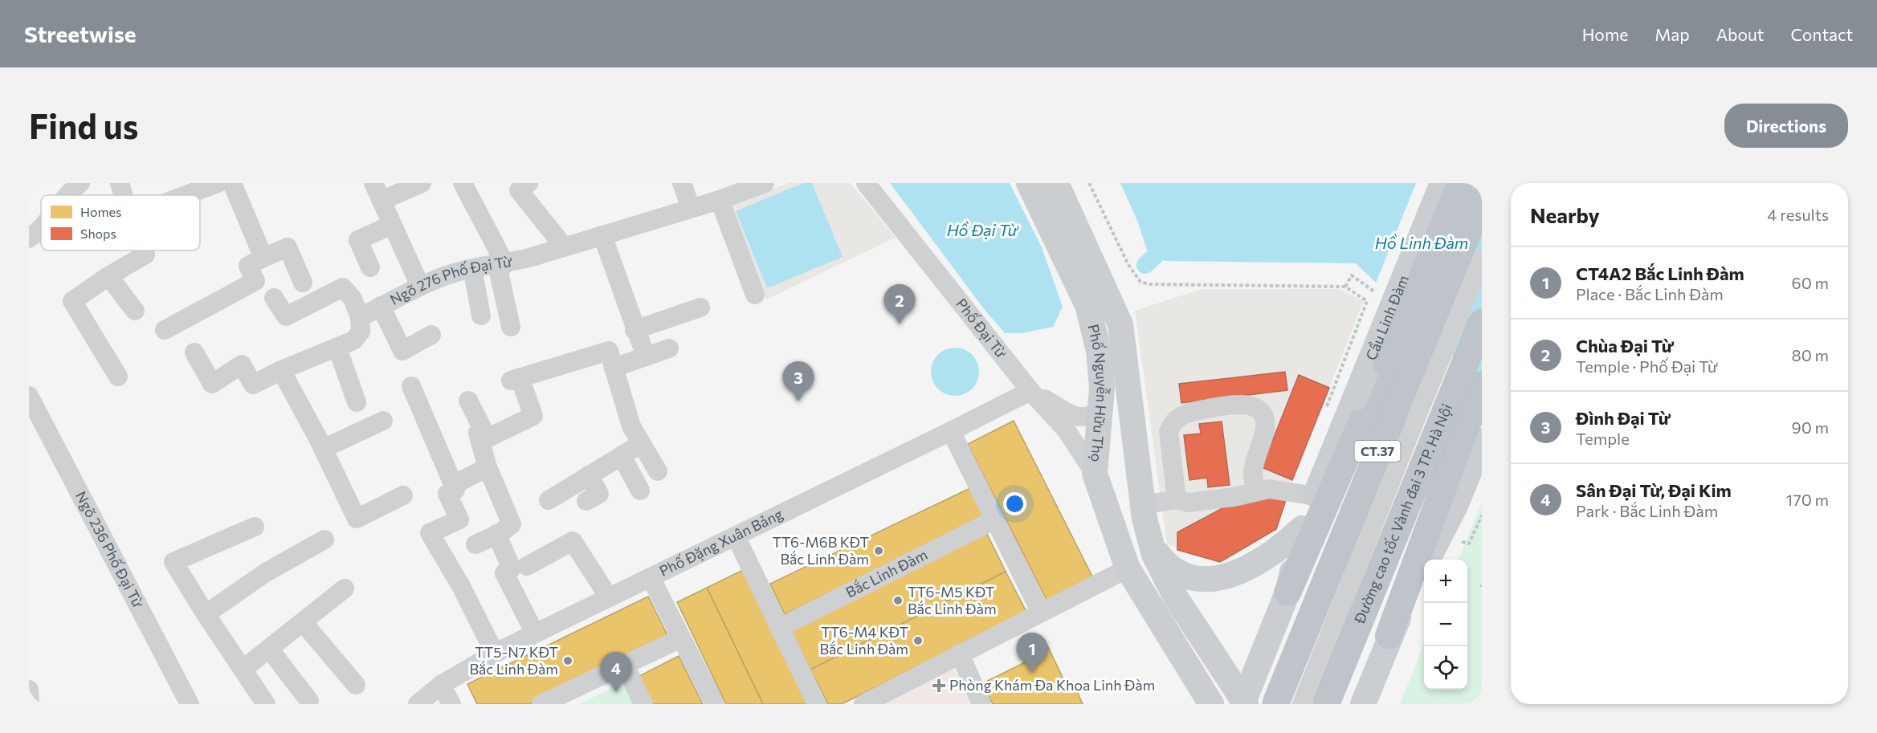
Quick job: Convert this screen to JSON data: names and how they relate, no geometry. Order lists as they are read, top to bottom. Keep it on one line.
{"streets":{"highway":["CT.37","Đường cao tốc Vành đai 3 TP. Hà Nội"],"main road":["Cầu Linh Đàm","Phố Nguyễn Hữu Thọ"],"street":["Ngõ 276 Phố Đại Từ","Phố Đại Từ","Phố Đặng Xuân Bảng","Ngõ 236 Phố Đại Từ","Bắc Linh Đàm"]},"crossings":[["Cầu Linh Đàm","Phố Nguyễn Hữu Thọ"],["Phố Đại Từ","Phố Nguyễn Hữu Thọ"],["Phố Đại Từ","Phố Đặng Xuân Bảng"]],"water":["Hồ Đại Từ","Hồ Linh Đàm"],"places":{"other":["TT6-M6B KĐT Bắc Linh Đàm","TT6-M5 KĐT Bắc Linh Đàm","TT6-M4 KĐT Bắc Linh Đàm","TT5-N7 KĐT Bắc Linh Đàm"],"health":["Phòng Khám Đa Khoa Linh Đàm"]},"legend":["Homes","Shops"],"page":{"header":"Streetwise","nav":["Home","Map","About","Contact"],"buttons":"Directions","title":"Find us","heading":["Nearby","4 results"],"list":[{"mark":"1","name":"CT4A2 Bắc Linh Đàm","note":"Place · Bắc Linh Đàm","value":"60 m"},{"mark":"2","name":"Chùa Đại Từ","note":"Temple · Phố Đại Từ","value":"80 m"},{"mark":"3","name":"Đình Đại Từ","note":"Temple","value":"90 m"},{"mark":"4","name":"Sân Đại Từ, Đại Kim","note":"Park · Bắc Linh Đàm","value":"170 m"}],"pins":["2","3","1","4"],"map_buttons":["+","−"]}}
